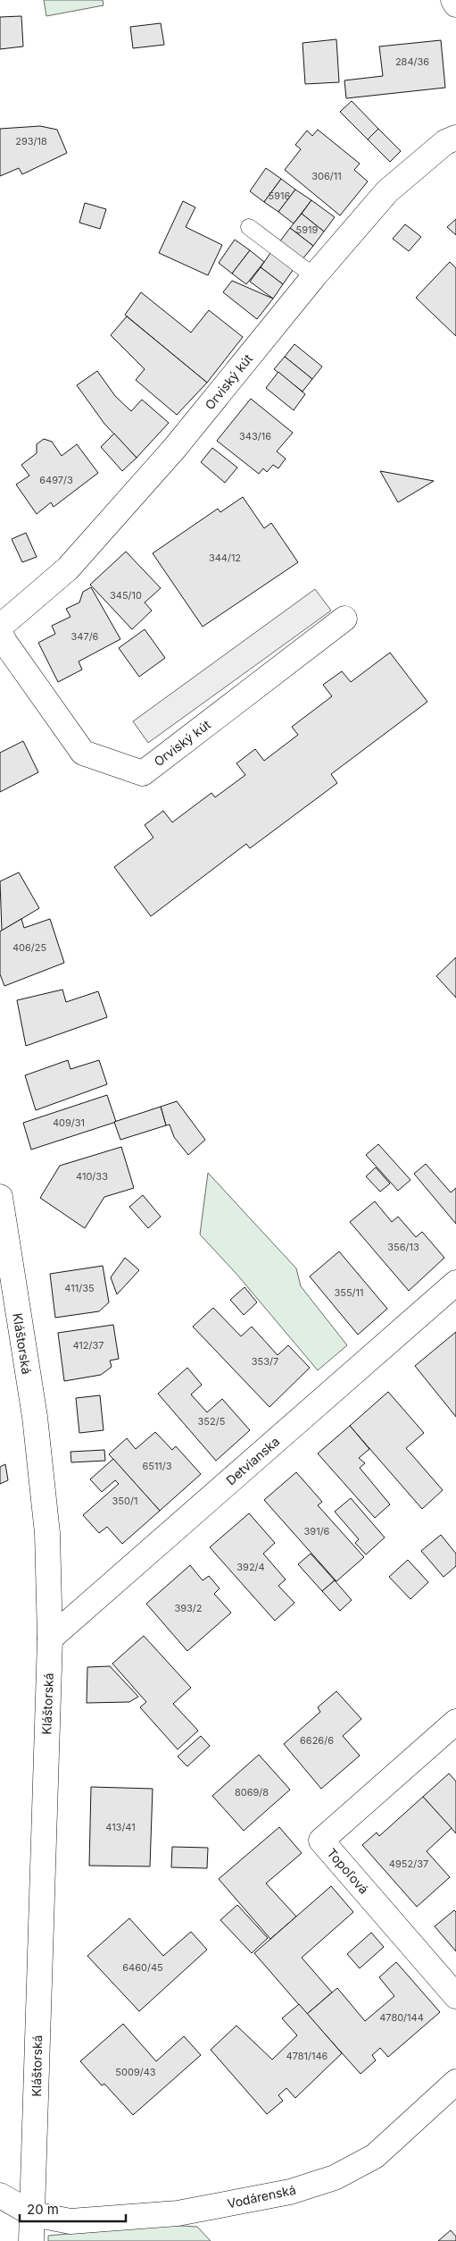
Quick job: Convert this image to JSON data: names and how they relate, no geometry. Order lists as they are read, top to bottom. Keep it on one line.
{"streets":{"street":["Orviský kút","Kláštorská","Detvianska","Topoľová","Vodárenská"]},"crossings":[["Kláštorská","Detvianska"],["Kláštorská","Vodárenská"]],"house_numbers":["284/36","293/18","306/11","5916","5919","343/16","6497/3","344/12","345/10","347/6","406/25","409/31","410/33","356/13","411/35","355/11","412/37","353/7","352/5","6511/3","350/1","391/6","392/4","393/2","6626/6","8069/8","413/41","4952/37","6460/45","4780/144","4781/146","5009/43"],"scale_bar":"20 m"}
